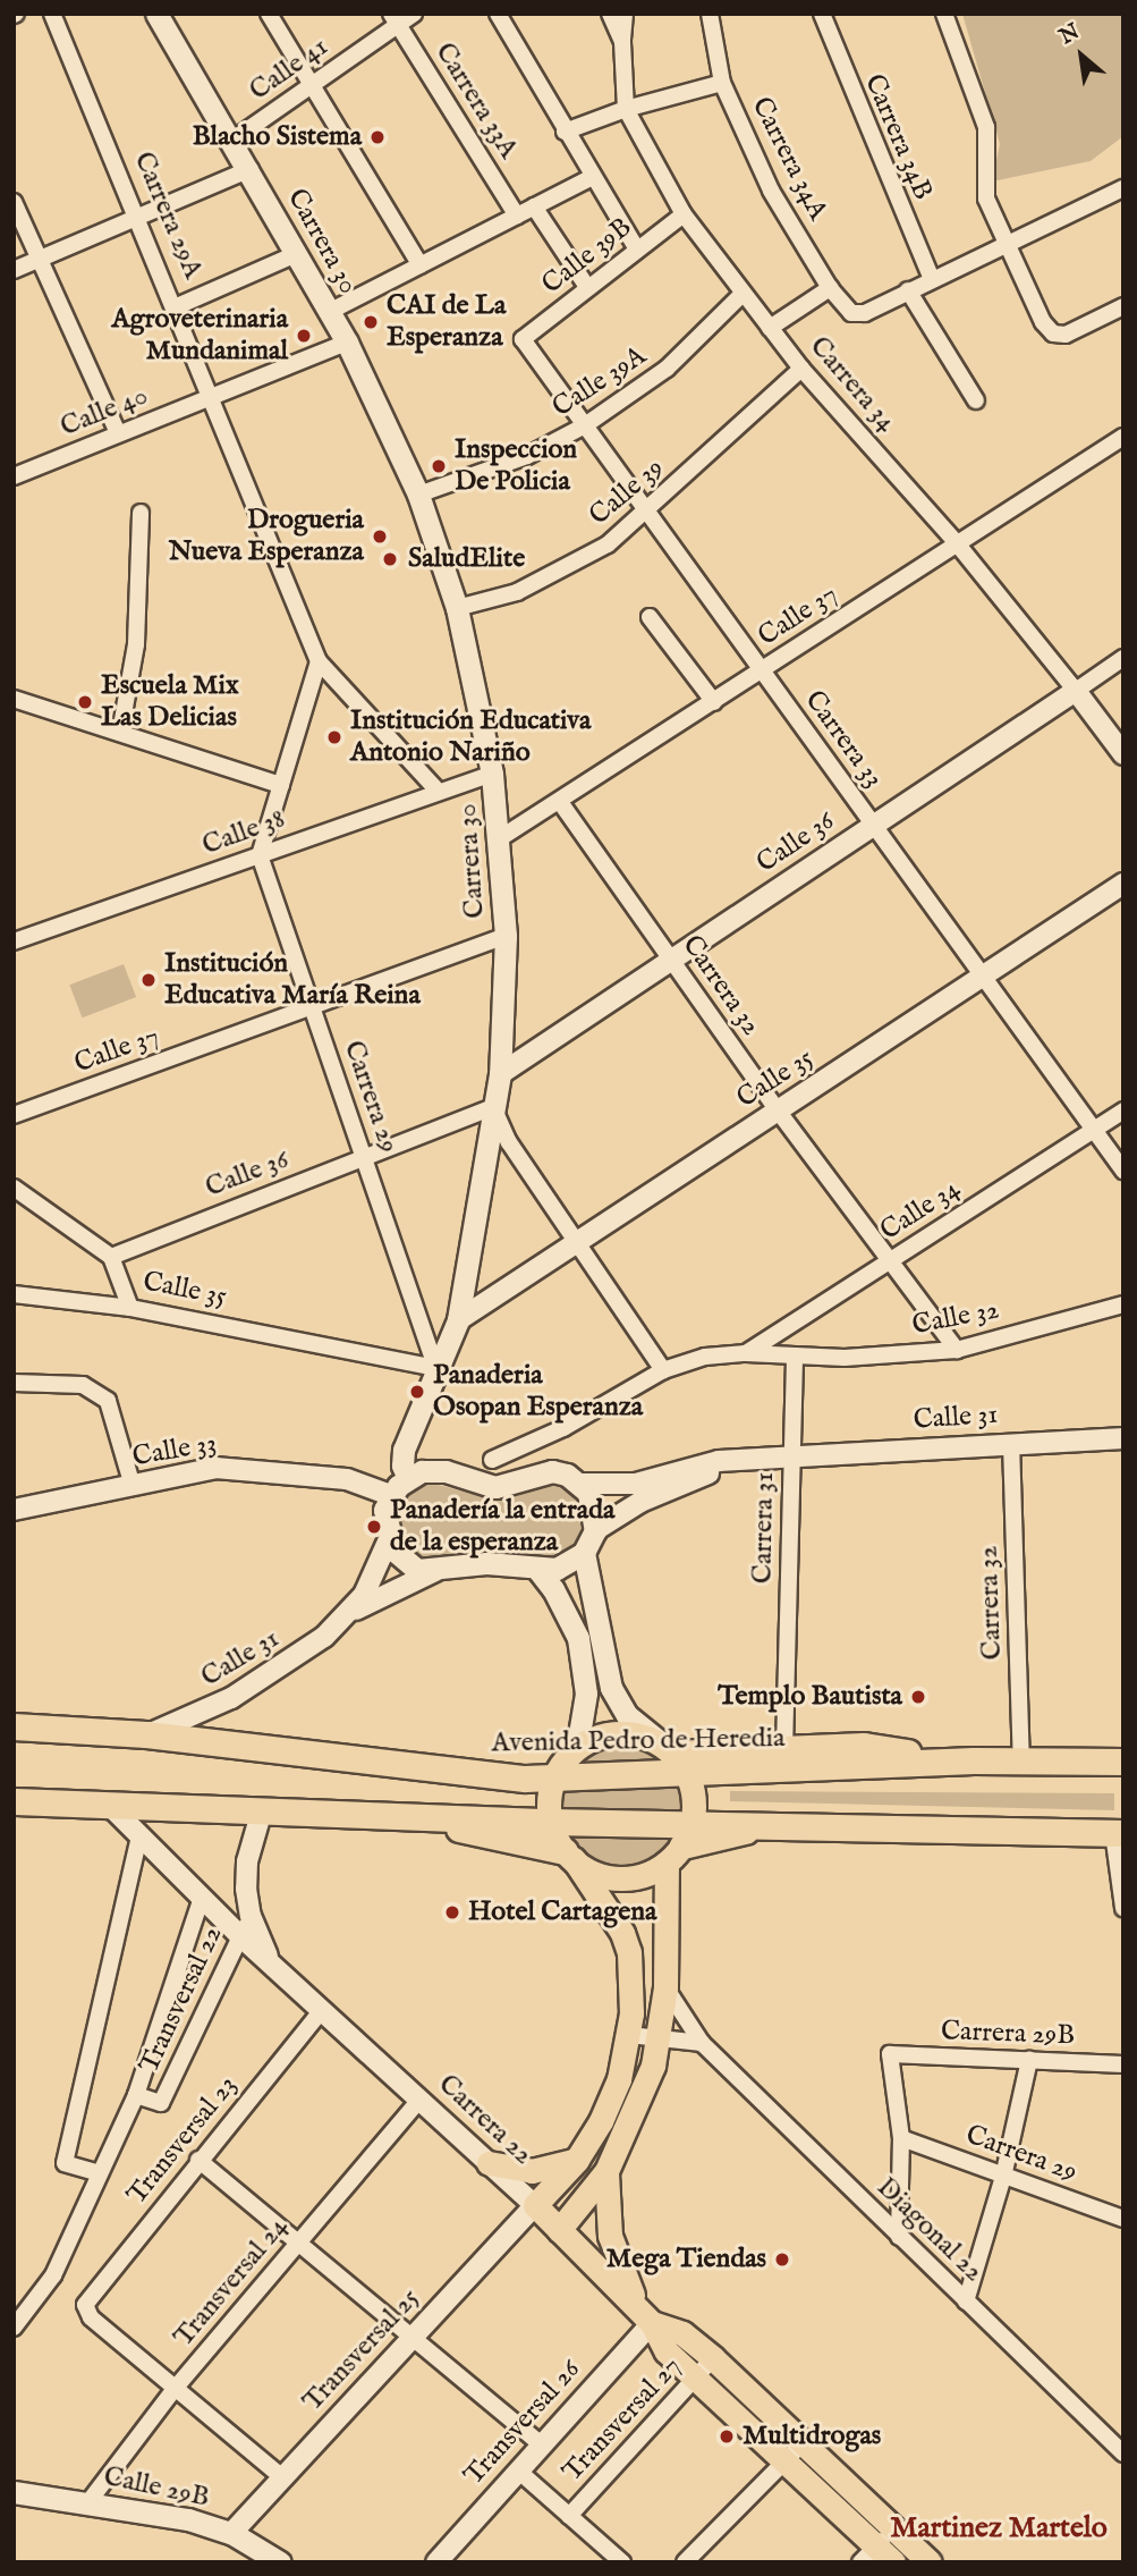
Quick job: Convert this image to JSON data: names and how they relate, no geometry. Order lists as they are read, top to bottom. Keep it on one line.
{"streets":{"highway":["Avenida Pedro de Heredia"],"main road":["Carrera 30","Carrera 22","Calle 29B"],"street":["Calle 41","Carrera 33A","Carrera 34B","Carrera 34A","Carrera 29A","Calle 39B","Calle 39A","Carrera 34","Calle 40","Calle 39","Calle 37","Carrera 33","Calle 38","Calle 36","Carrera 32","Calle 35","Carrera 29","Calle 34","Calle 32","Calle 31","Calle 33","Carrera 31","Transversal 22","Carrera 29B","Transversal 23","Diagonal 22","Transversal 24","Transversal 25","Transversal 27","Transversal 26"]},"crossings":[["Calle 41","Carrera 33A"],["Calle 41","Carrera 30"],["Carrera 29A","Calle 40"],["Carrera 30","Calle 39A"],["Carrera 30","Calle 40"],["Carrera 30","Calle 39"],["Carrera 30","Calle 37"],["Carrera 30","Calle 38"],["Carrera 30","Calle 36"],["Carrera 30","Calle 35"],["Carrera 30","Carrera 29"],["Calle 39B","Carrera 34"],["Calle 39B","Carrera 33"],["Calle 39A","Carrera 34"],["Calle 39A","Carrera 33"],["Carrera 34","Calle 39"],["Carrera 34","Calle 37"],["Carrera 34","Calle 36"],["Calle 39","Carrera 33"],["Calle 37","Carrera 33"],["Calle 37","Carrera 32"],["Calle 37","Carrera 29"],["Carrera 33","Calle 36"],["Carrera 33","Calle 35"],["Carrera 33","Calle 34"],["Calle 38","Carrera 29"],["Calle 36","Carrera 32"],["Calle 36","Carrera 29"],["Carrera 32","Calle 35"],["Carrera 32","Calle 34"],["Carrera 32","Calle 32"],["Carrera 32","Calle 31"],["Carrera 32","Avenida Pedro de Heredia"],["Calle 35","Carrera 29"],["Carrera 29","Carrera 29B"],["Calle 32","Carrera 31"],["Calle 31","Carrera 31"],["Calle 31","Avenida Pedro de Heredia"],["Transversal 22","Carrera 22"],["Carrera 22","Transversal 23"],["Carrera 22","Transversal 24"],["Carrera 22","Transversal 25"],["Carrera 22","Transversal 27"],["Carrera 22","Transversal 26"],["Transversal 23","Transversal 24"],["Transversal 24","Calle 29B"],["Transversal 25","Calle 29B"]],"districts":["Martinez Martelo"],"places":["Blacho Sistema","CAI de La Esperanza","Agroveterinaria Mundanimal","Inspeccion De Policia","Drogueria Nueva Esperanza","SaludElite","Escuela Mix Las Delicias","Institución Educativa Antonio Nariño","Institución Educativa María Reina","Panaderia Osopan Esperanza","Panadería la entrada de la esperanza","Templo Bautista","Hotel Cartagena","Mega Tiendas","Multidrogas"],"north":"top left"}
